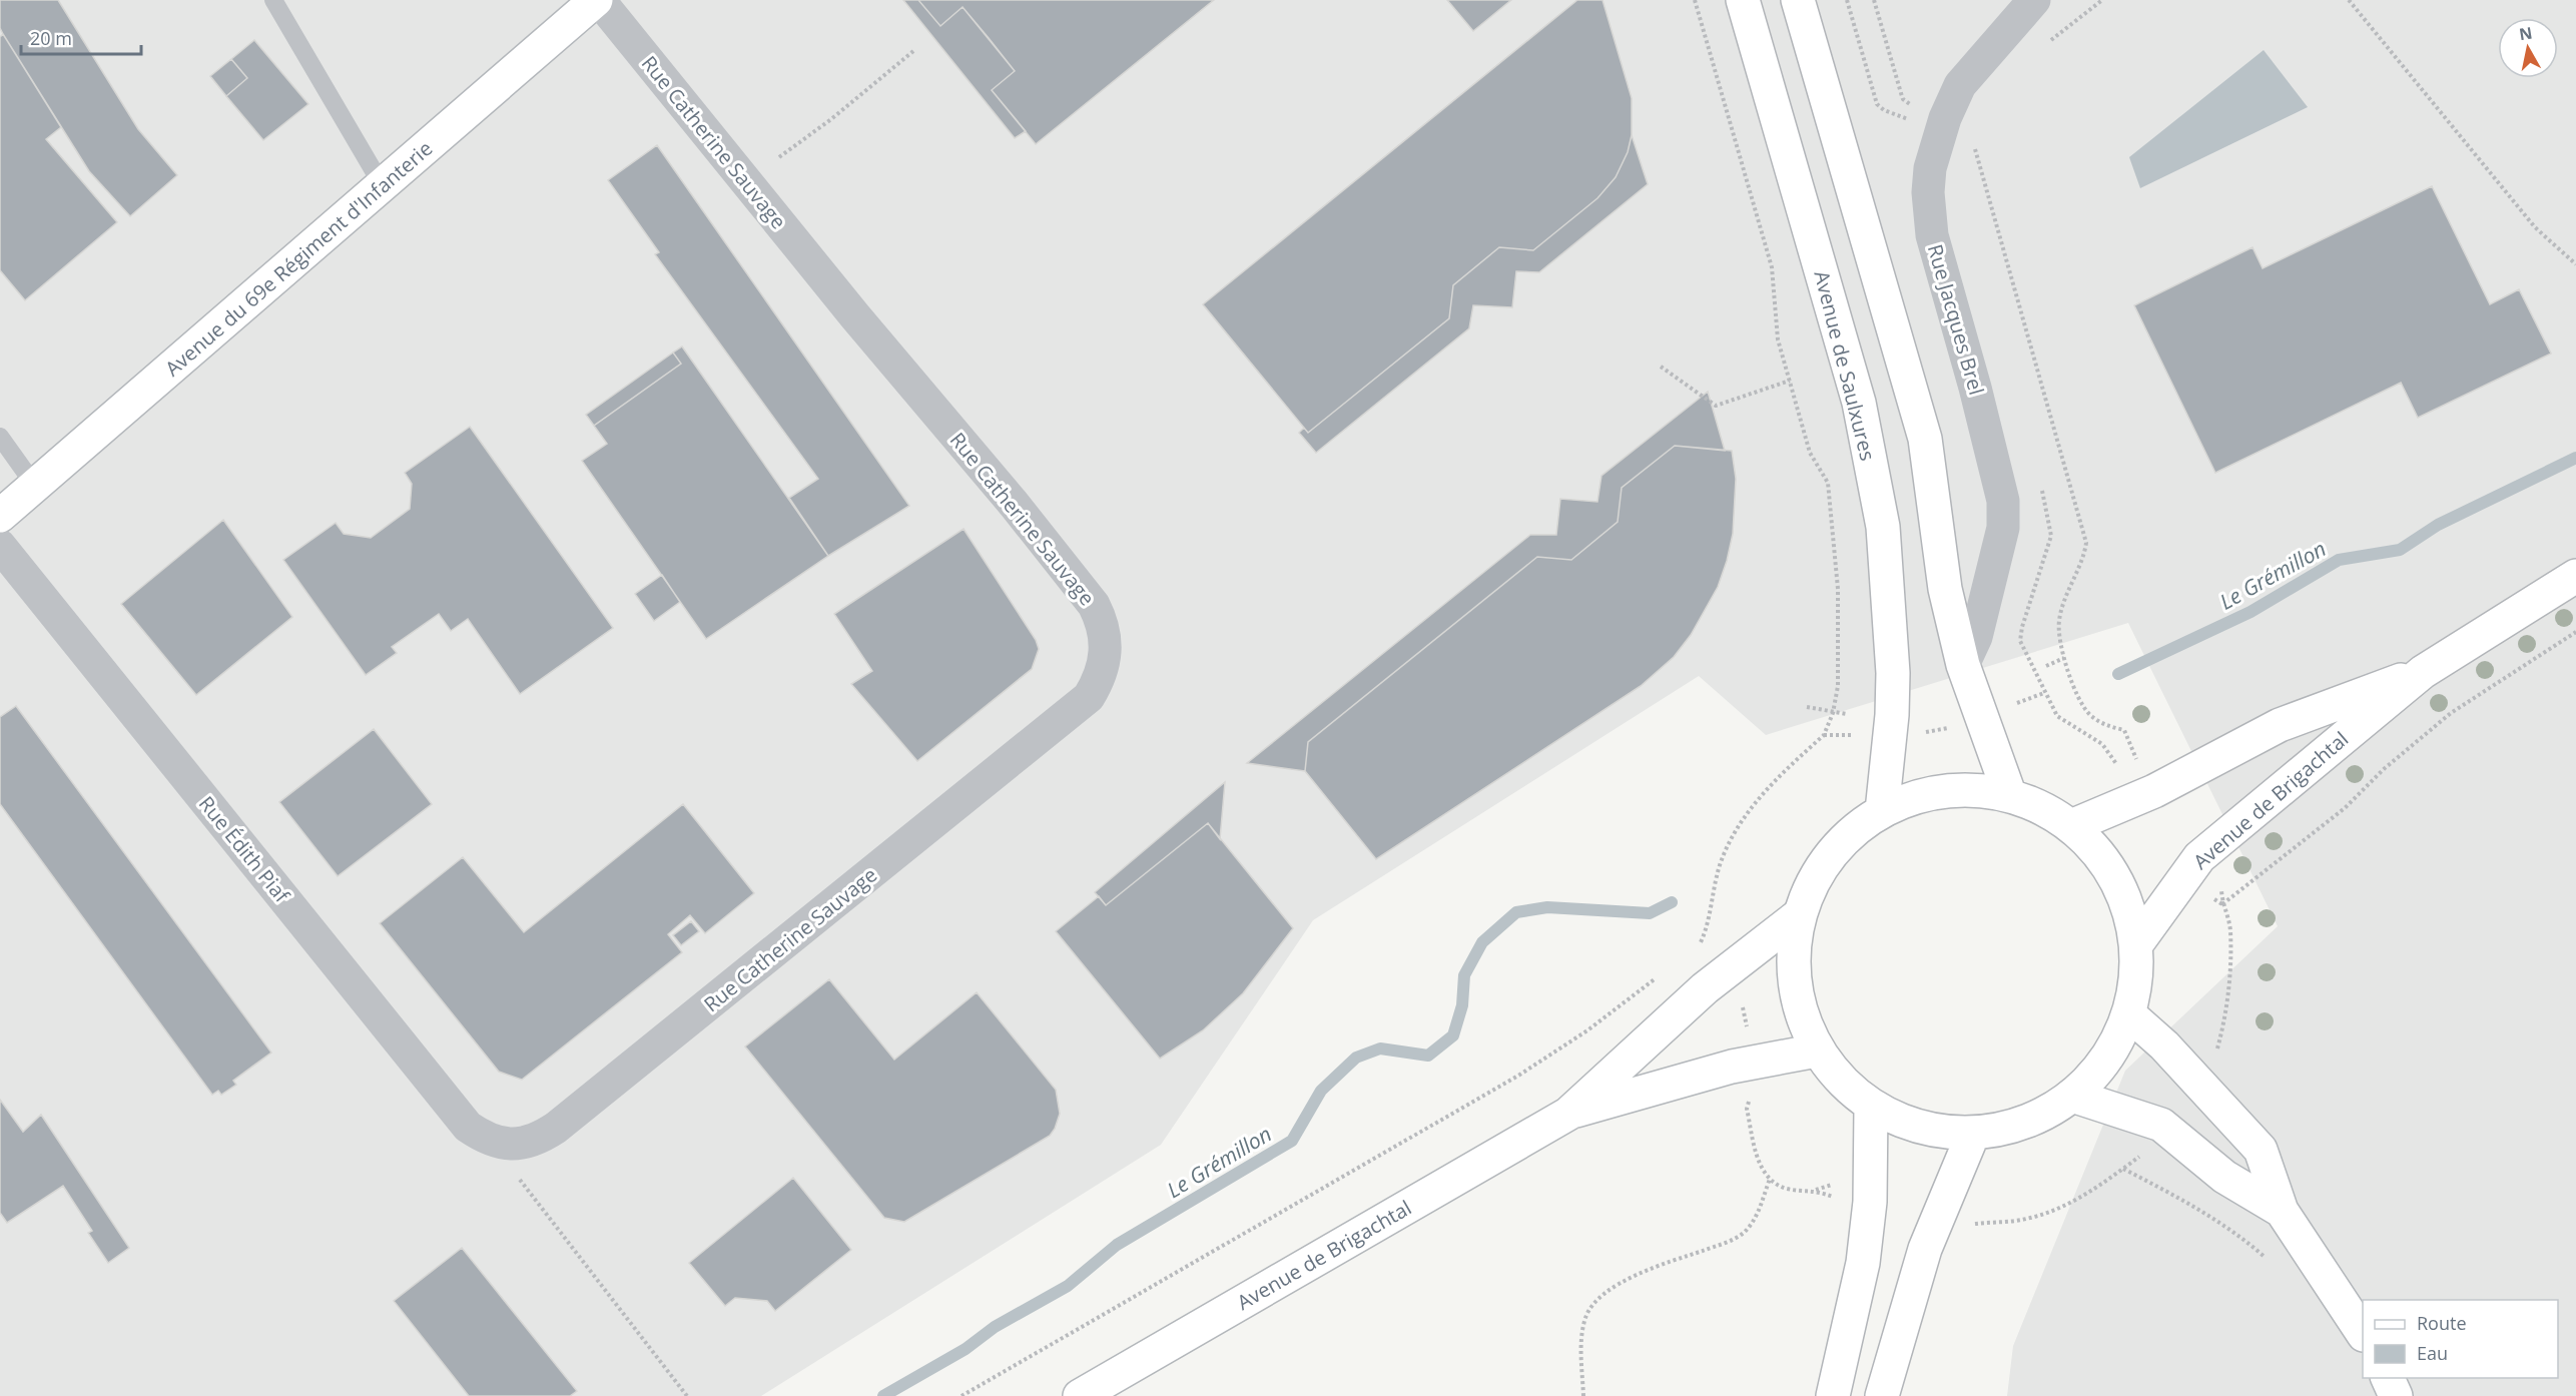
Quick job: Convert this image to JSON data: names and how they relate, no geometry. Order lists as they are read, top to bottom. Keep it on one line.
{"streets":{"main road":["Avenue du 69e Régiment d'Infanterie","Avenue de Saulxures","Avenue de Brigachtal"],"street":["Rue Catherine Sauvage","Rue Jacques Brel","Rue Édith Piaf"]},"crossings":[["Rue Catherine Sauvage","Avenue du 69e Régiment d'Infanterie"],["Rue Catherine Sauvage","Rue Édith Piaf"]],"water":["Le Grémillon"],"legend":["Route","Eau"],"scale_bar":"20 m","north":"top"}
